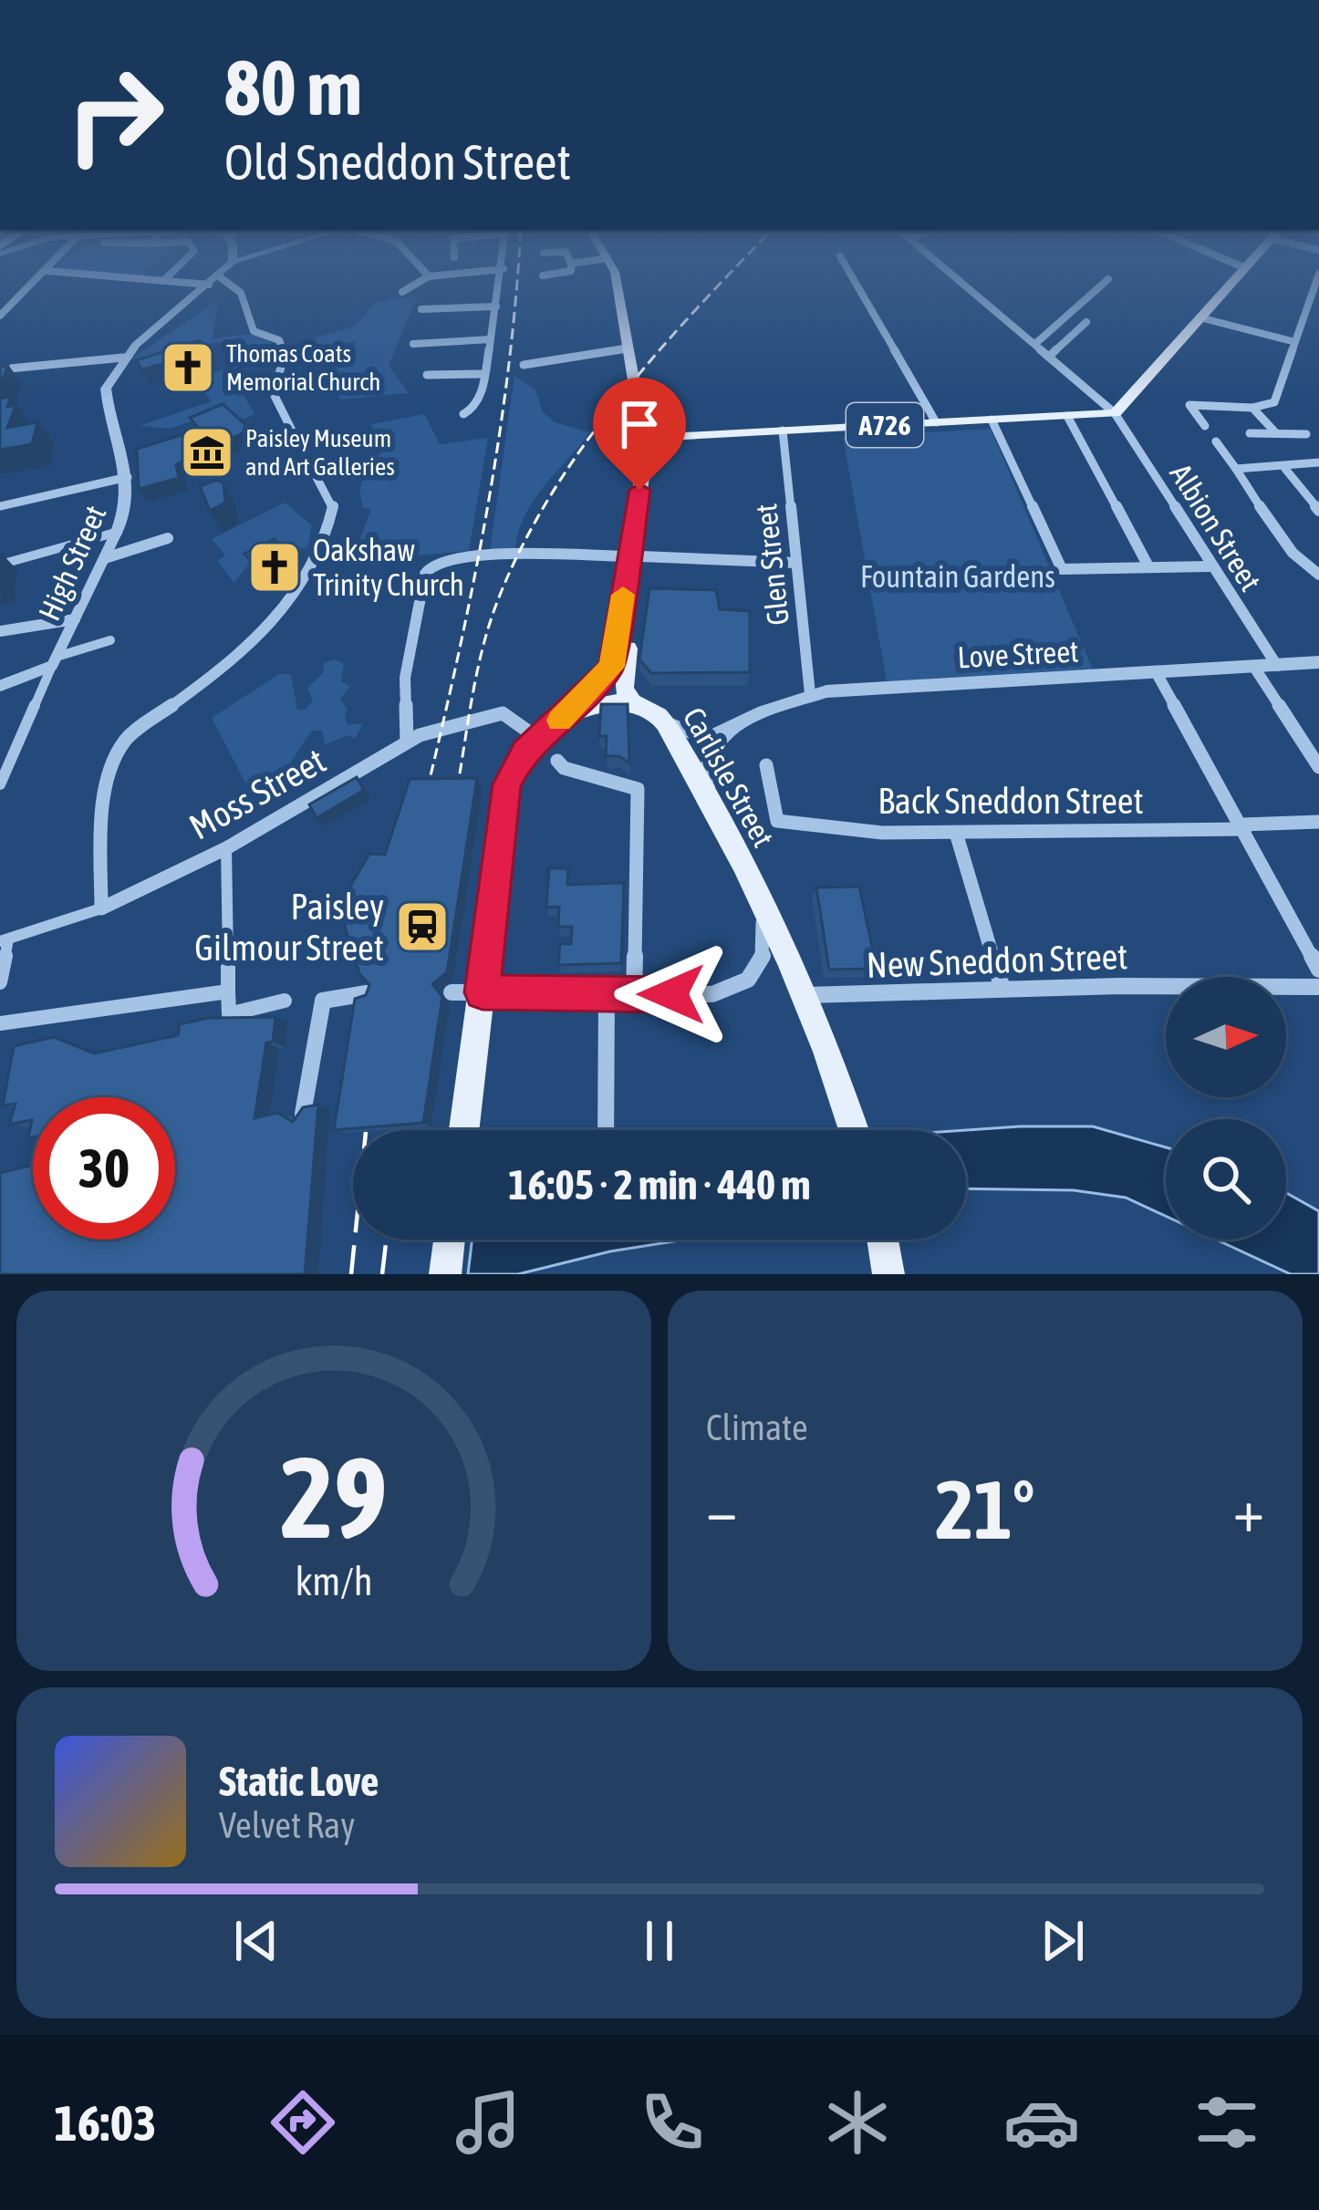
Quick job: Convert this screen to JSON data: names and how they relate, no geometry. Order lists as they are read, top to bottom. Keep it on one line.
{"streets":{"main road":["A726","Carlisle Street"],"street":["Albion Street","High Street","Glen Street","Love Street","Moss Street","Back Sneddon Street","New Sneddon Street"]},"crossings":[["A726","Albion Street"],["A726","Glen Street"],["Albion Street","Love Street"],["Glen Street","Love Street"],["Glen Street","Carlisle Street"],["Love Street","Carlisle Street"],["Carlisle Street","New Sneddon Street"]],"parks":["Fountain Gardens"],"places":{"church":["Thomas Coats Memorial Church","Oakshaw Trinity Church"],"museum":["Paisley Museum and Art Galleries"],"station":["Paisley Gilmour Street"]},"north":"right","page":{"turn":["80 m","Old Sneddon Street"],"limit":"30","trip":"16:05 · 2 min · 440 m","tile":"Climate","heat":["−","21°","+"],"song":["Static Love","Velvet Ray"],"tabs":"16:03","gauge":["29","km/h"]}}
